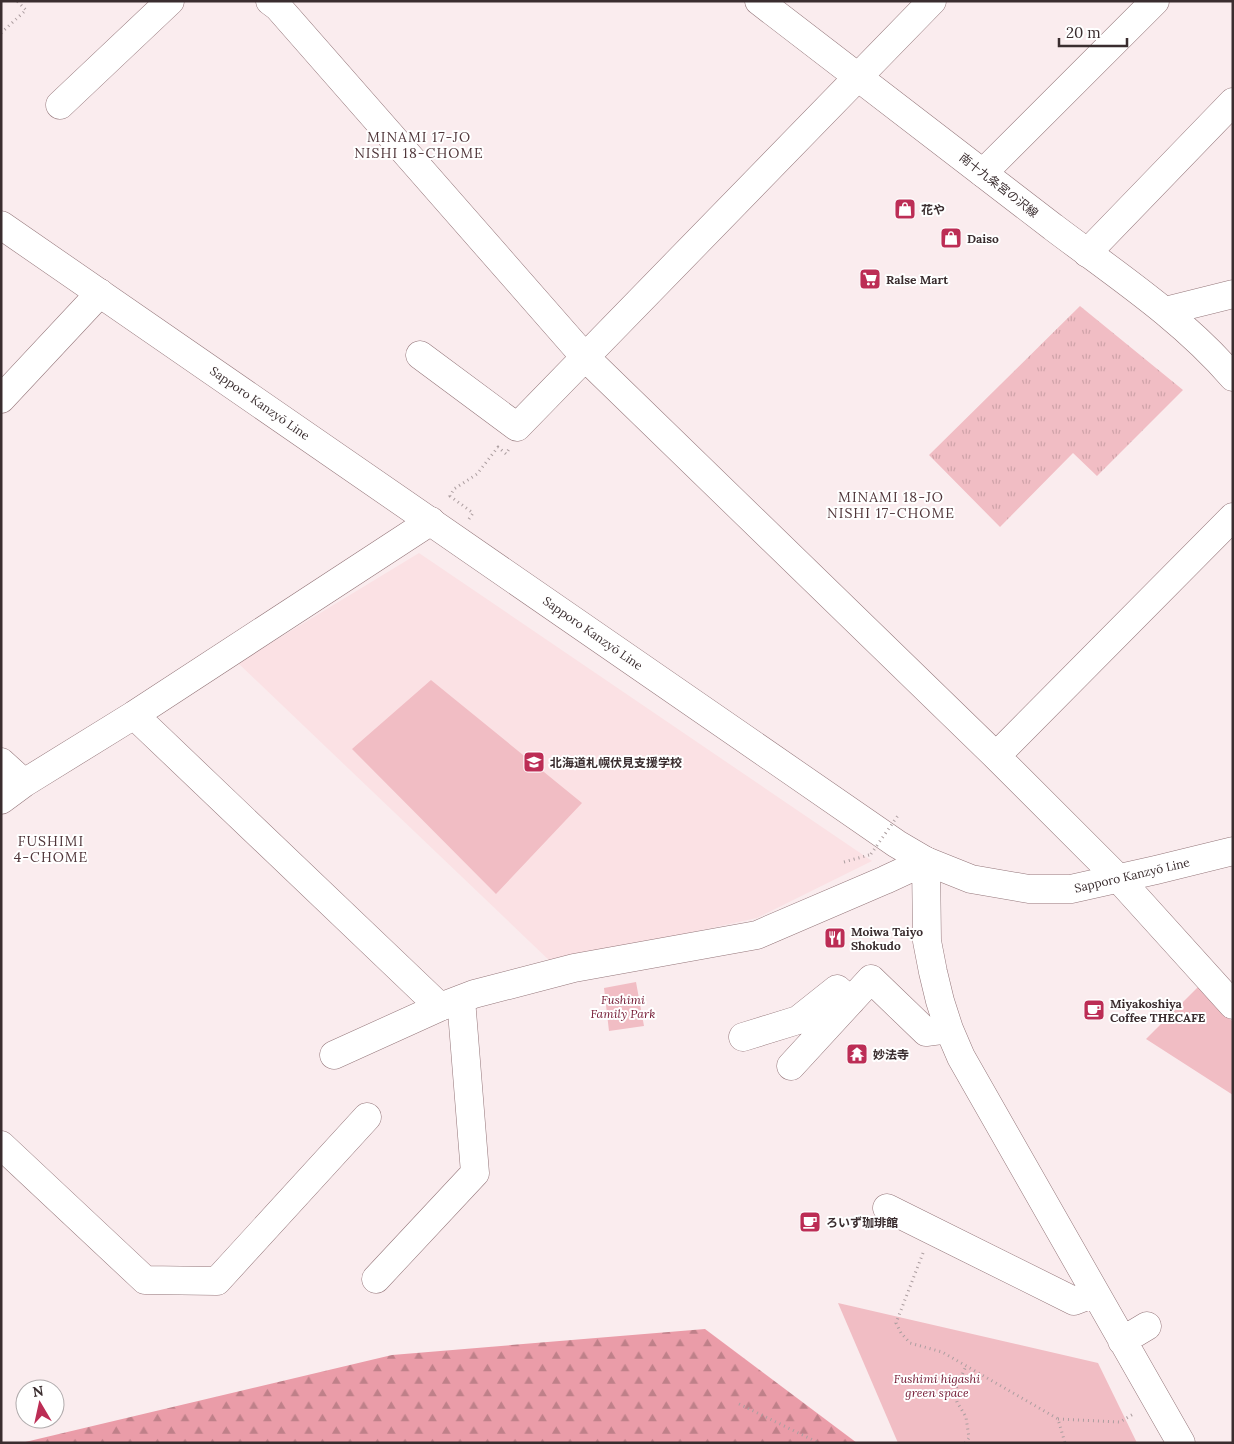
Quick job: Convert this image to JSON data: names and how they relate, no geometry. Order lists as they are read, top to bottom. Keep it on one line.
{"streets":{"street":["南十九条宮の沢線","Sapporo Kanzyō Line"]},"districts":["MINAMI 17-JO NISHI 18-CHOME","MINAMI 18-JO NISHI 17-CHOME","FUSHIMI 4-CHOME"],"parks":["Fushimi Family Park","Fushimi higashi green space"],"places":{"shop":["花や","Daiso"],"supermarket":["Ralse Mart"],"school or university":["北海道札幌伏見支援学校"],"restaurant":["Moiwa Taiyo Shokudo"],"cafe":["Miyakoshiya Coffee THECAFE","ろいず珈琲館"],"temple":["妙法寺"]},"scale_bar":"20 m","north":"top"}
